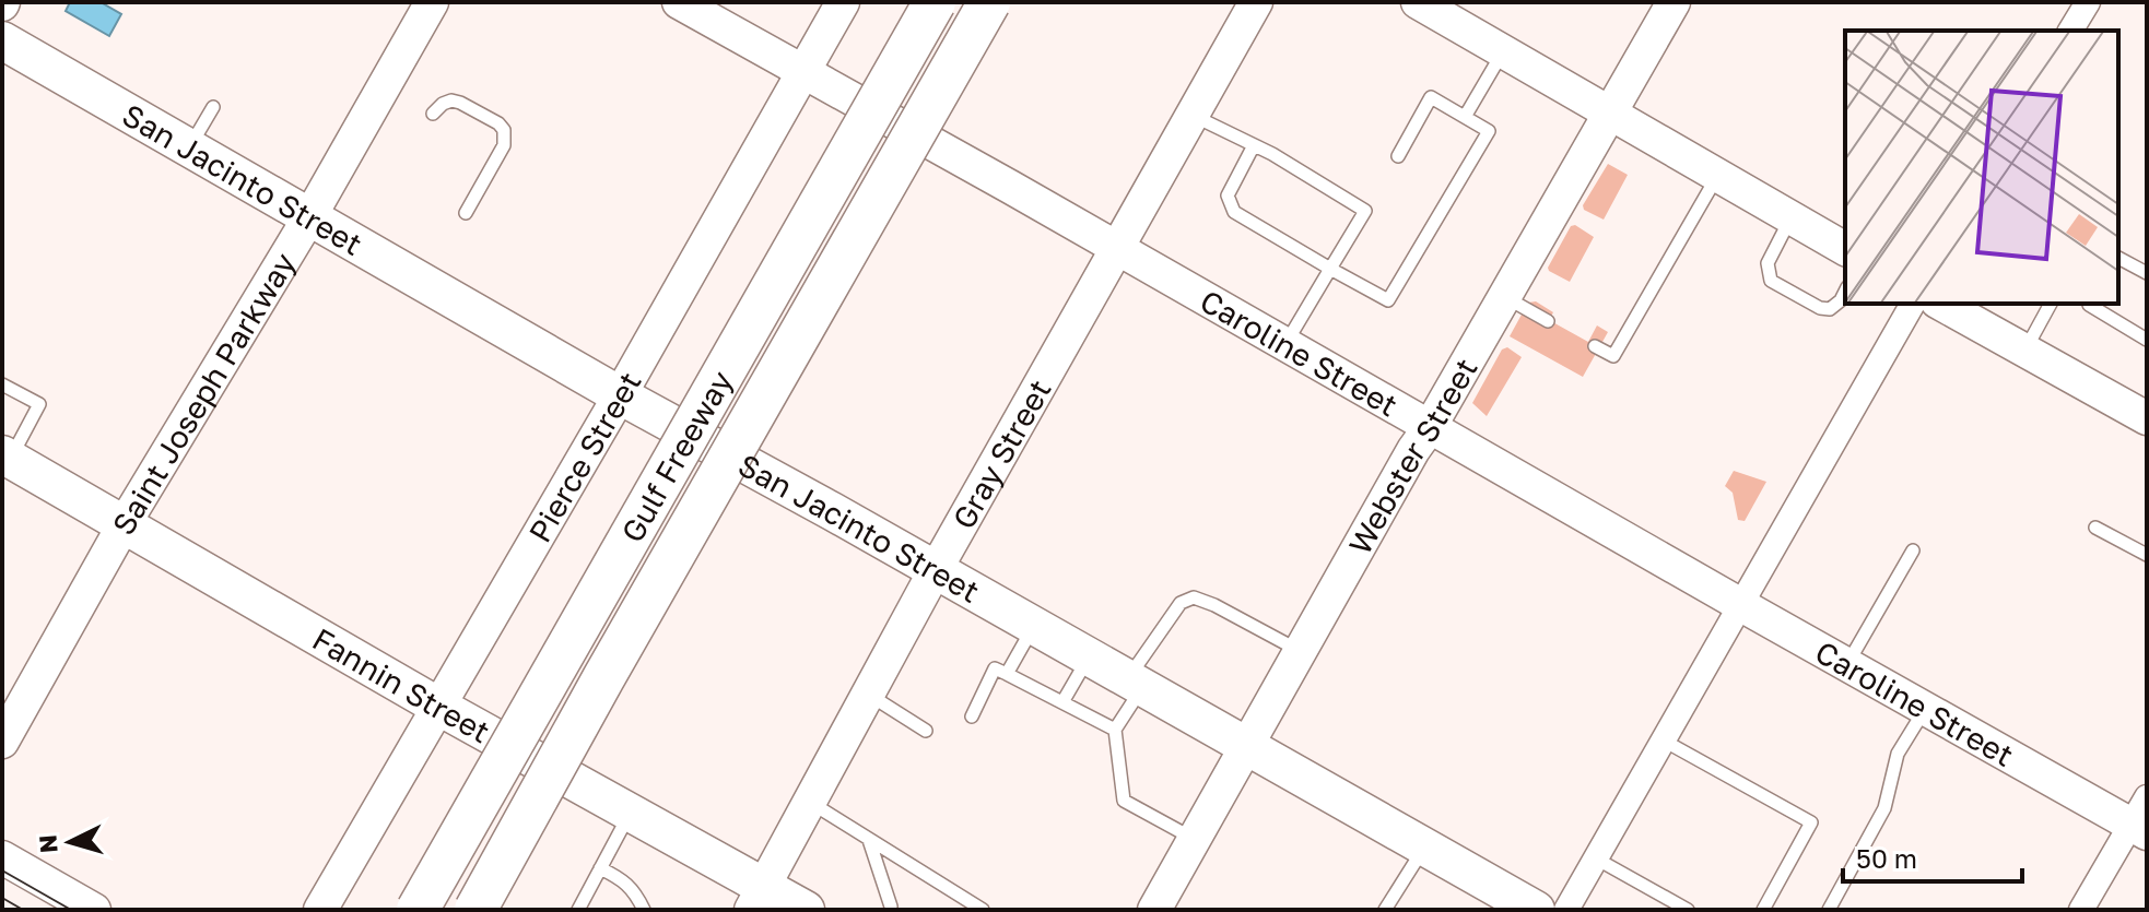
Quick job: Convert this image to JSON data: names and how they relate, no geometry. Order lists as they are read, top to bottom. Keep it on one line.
{"streets":{"highway":["Gulf Freeway"],"main road":["San Jacinto Street","Fannin Street"],"street":["Caroline Street","Saint Joseph Parkway","Gray Street","Webster Street","Pierce Street"]},"crossings":[["San Jacinto Street","Saint Joseph Parkway"],["San Jacinto Street","Gray Street"],["San Jacinto Street","Webster Street"],["San Jacinto Street","Pierce Street"],["Caroline Street","Gray Street"],["Caroline Street","Webster Street"],["Caroline Street","Pierce Street"],["Saint Joseph Parkway","Fannin Street"],["Gray Street","Fannin Street"],["Pierce Street","Fannin Street"]],"scale_bar":"50 m","north":"left"}
